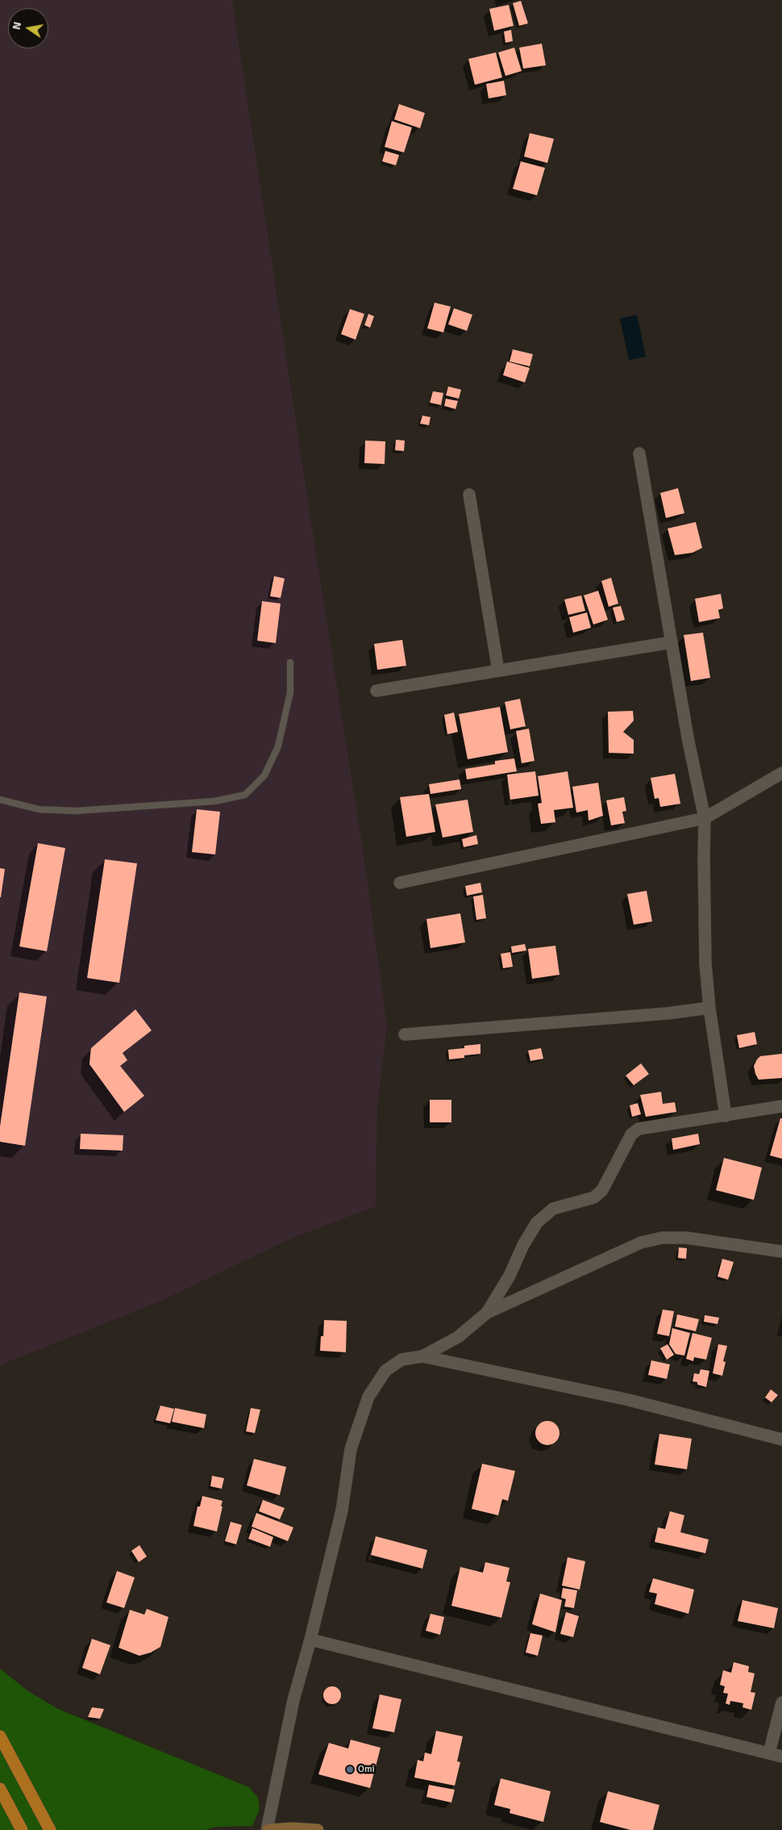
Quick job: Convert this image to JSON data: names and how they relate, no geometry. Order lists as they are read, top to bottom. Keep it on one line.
{"places":["Omi"],"north":"left"}
